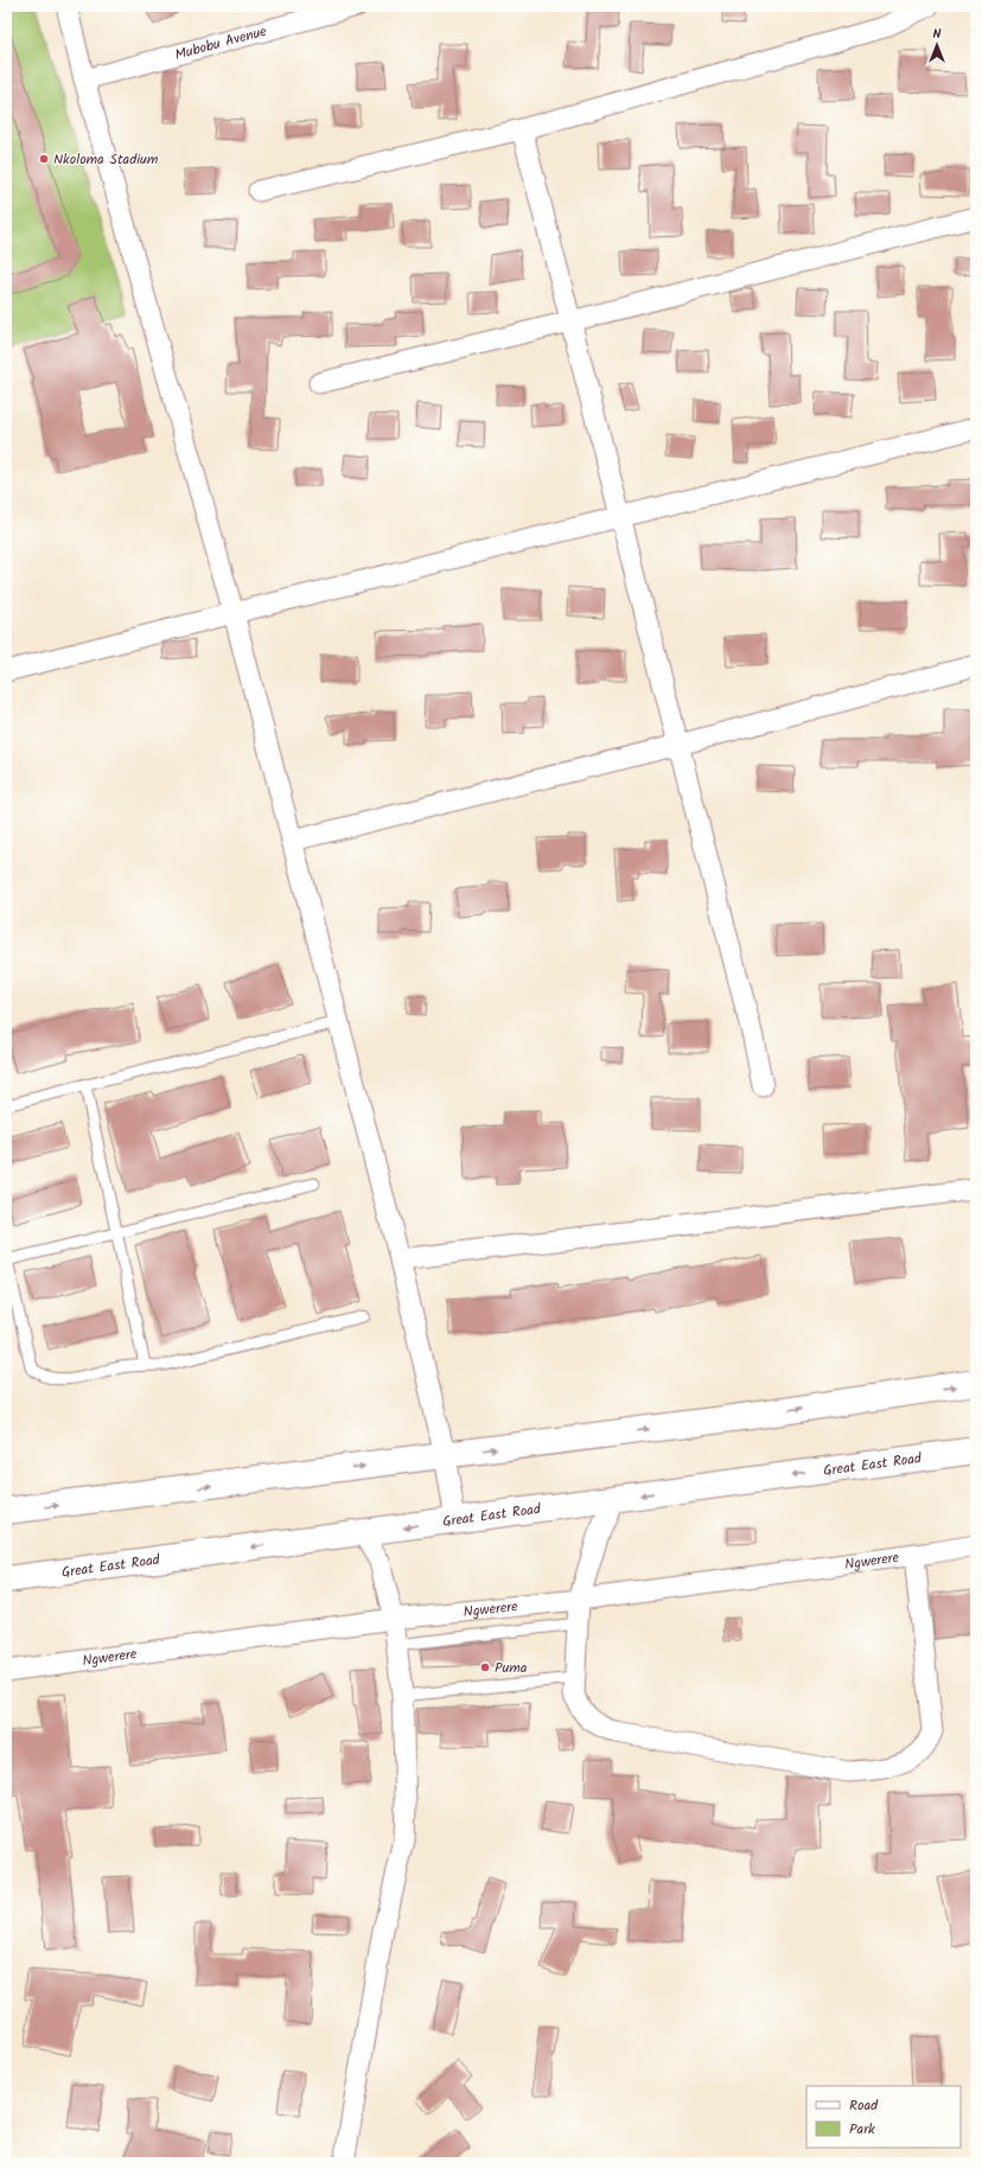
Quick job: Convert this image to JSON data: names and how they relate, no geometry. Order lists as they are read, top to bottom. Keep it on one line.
{"streets":{"main road":["Great East Road"],"street":["Mubobu Avenue","Ngwerere"]},"places":["Nkoloma Stadium","Puma"],"legend":["Road","Park"],"north":"top"}
